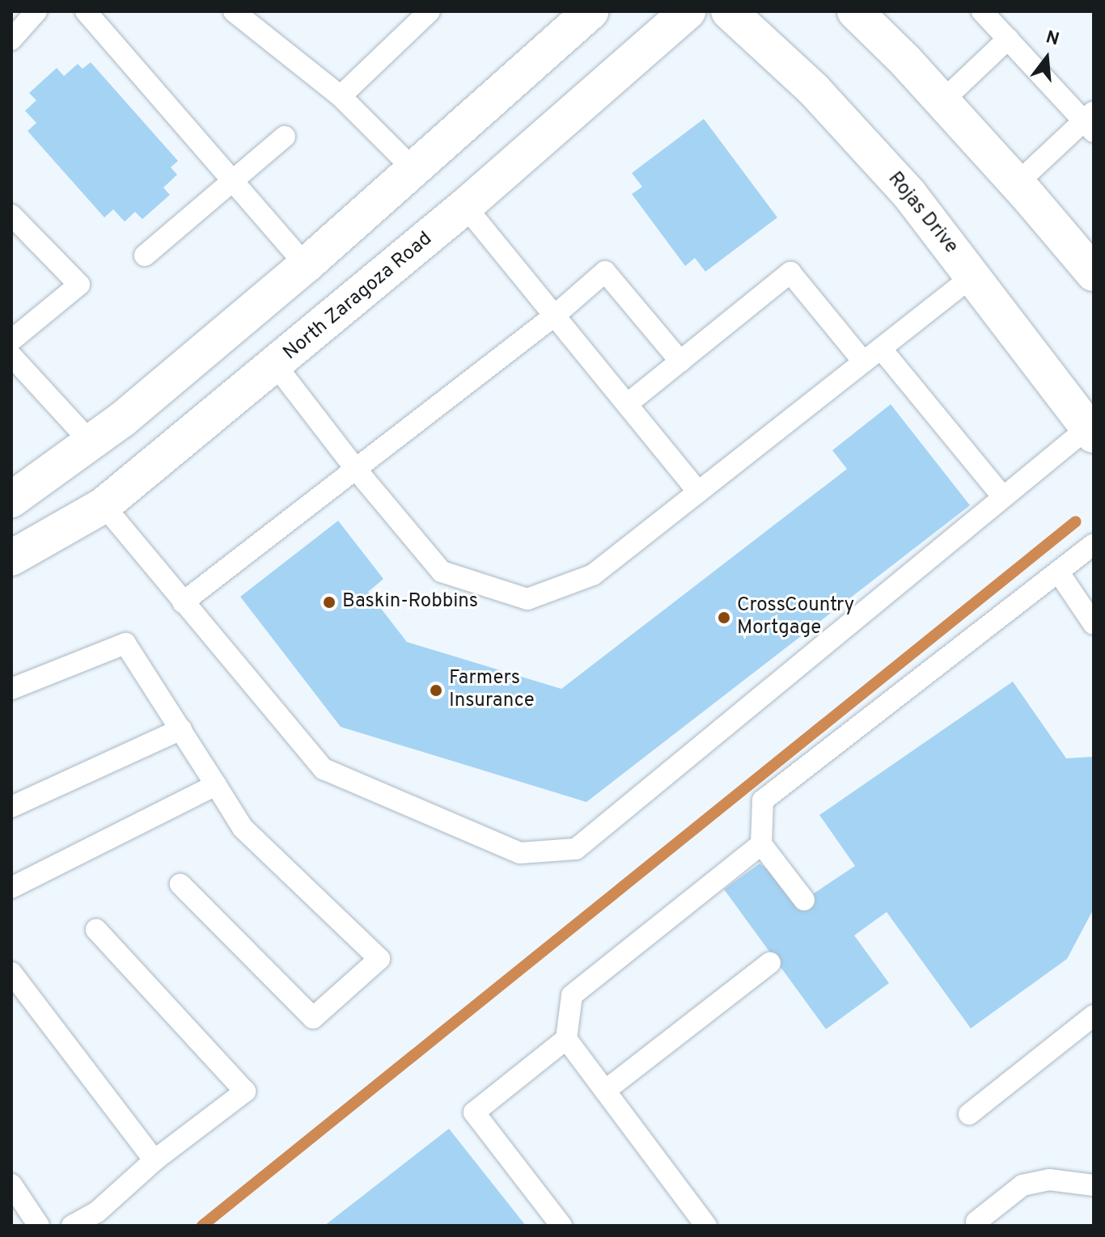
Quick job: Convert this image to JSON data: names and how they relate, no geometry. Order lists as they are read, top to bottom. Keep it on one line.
{"streets":{"main road":["Rojas Drive","North Zaragoza Road"]},"places":["Baskin-Robbins","CrossCountry Mortgage","Farmers Insurance"],"north":"top"}
